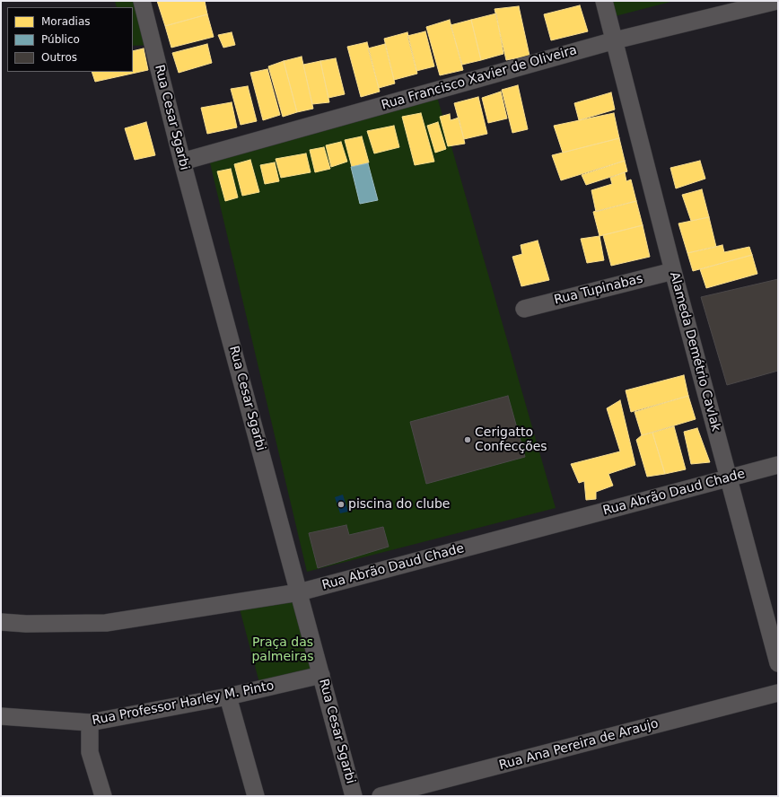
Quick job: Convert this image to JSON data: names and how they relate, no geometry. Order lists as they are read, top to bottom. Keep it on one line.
{"streets":{"street":["Rua Francisco Xavier de Oliveira","Rua Cesar Sgarbi","Rua Tupinabas","Alameda Demétrio Cavlak","Rua Abrão Daud Chade","Rua Professor Harley M. Pinto","Rua Ana Pereira de Araujo"]},"crossings":[["Rua Francisco Xavier de Oliveira","Rua Cesar Sgarbi"],["Rua Francisco Xavier de Oliveira","Alameda Demétrio Cavlak"],["Rua Cesar Sgarbi","Rua Abrão Daud Chade"],["Rua Cesar Sgarbi","Rua Professor Harley M. Pinto"],["Rua Tupinabas","Alameda Demétrio Cavlak"],["Alameda Demétrio Cavlak","Rua Abrão Daud Chade"]],"parks":["Praça das palmeiras"],"places":["Cerigatto Confecções","piscina do clube"],"legend":["Moradias","Público","Outros"]}
